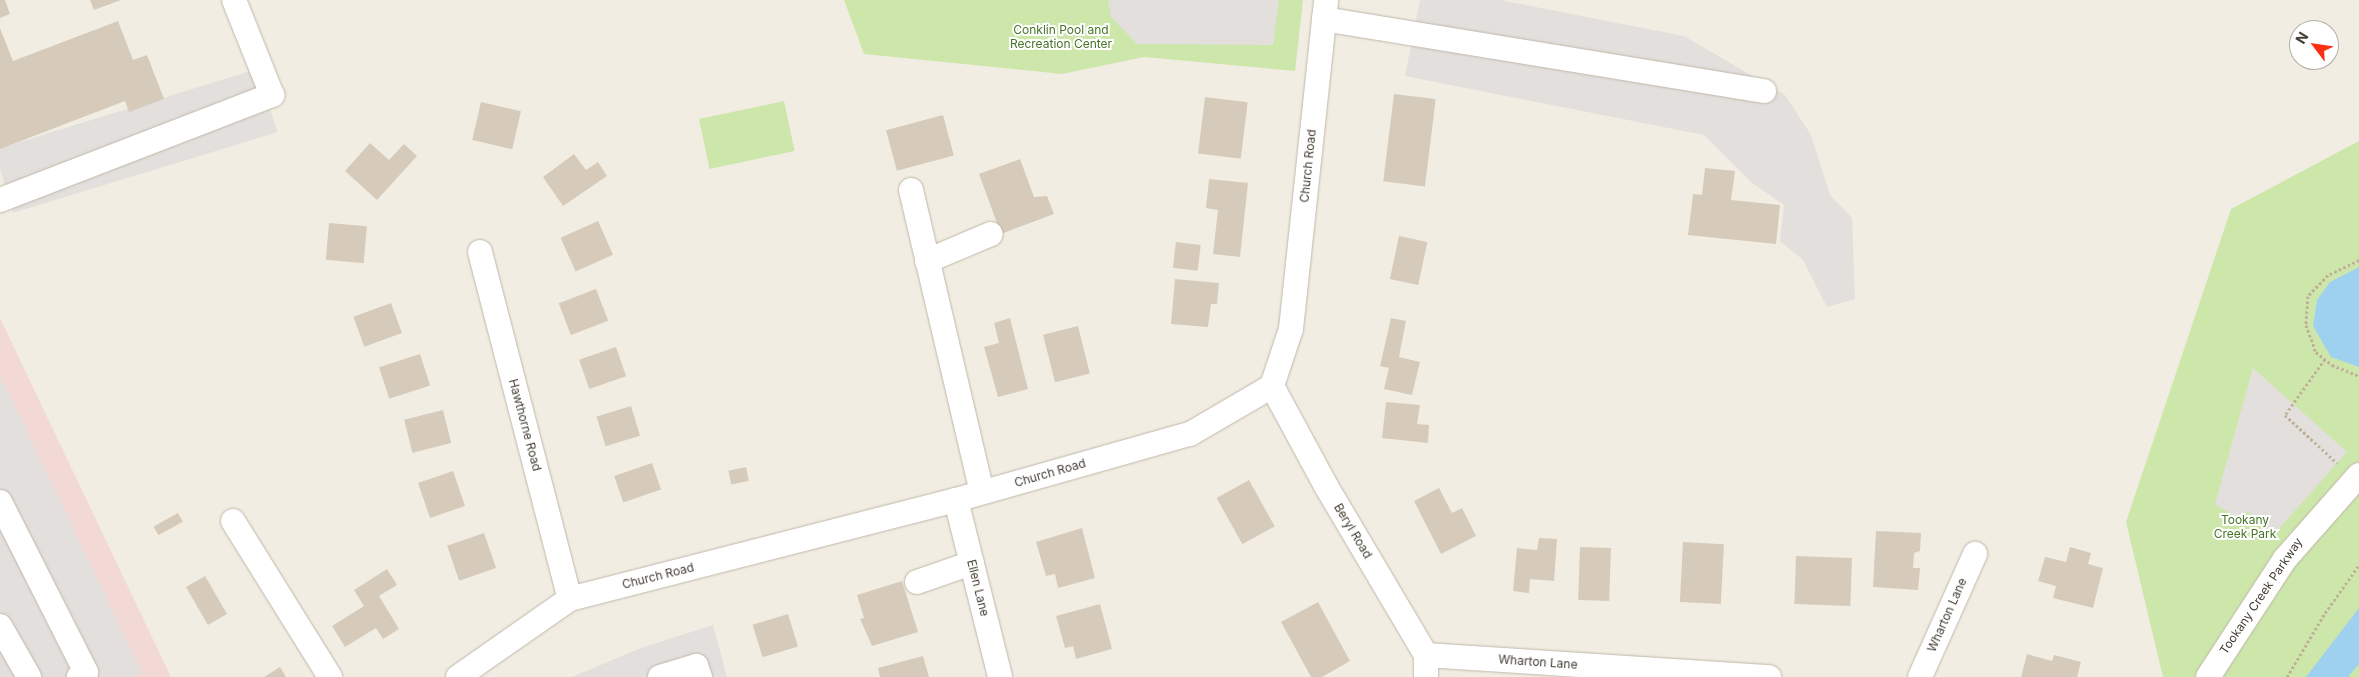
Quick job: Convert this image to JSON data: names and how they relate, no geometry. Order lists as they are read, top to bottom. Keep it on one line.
{"streets":{"street":["Church Road","Hawthorne Road","Beryl Road","Ellen Lane","Tookany Creek Parkway","Wharton Lane"]},"crossings":[["Church Road","Hawthorne Road"],["Church Road","Beryl Road"],["Church Road","Ellen Lane"],["Beryl Road","Wharton Lane"]],"parks":["Conklin Pool and Recreation Center","Tookany Creek Park"],"north":"top left"}
